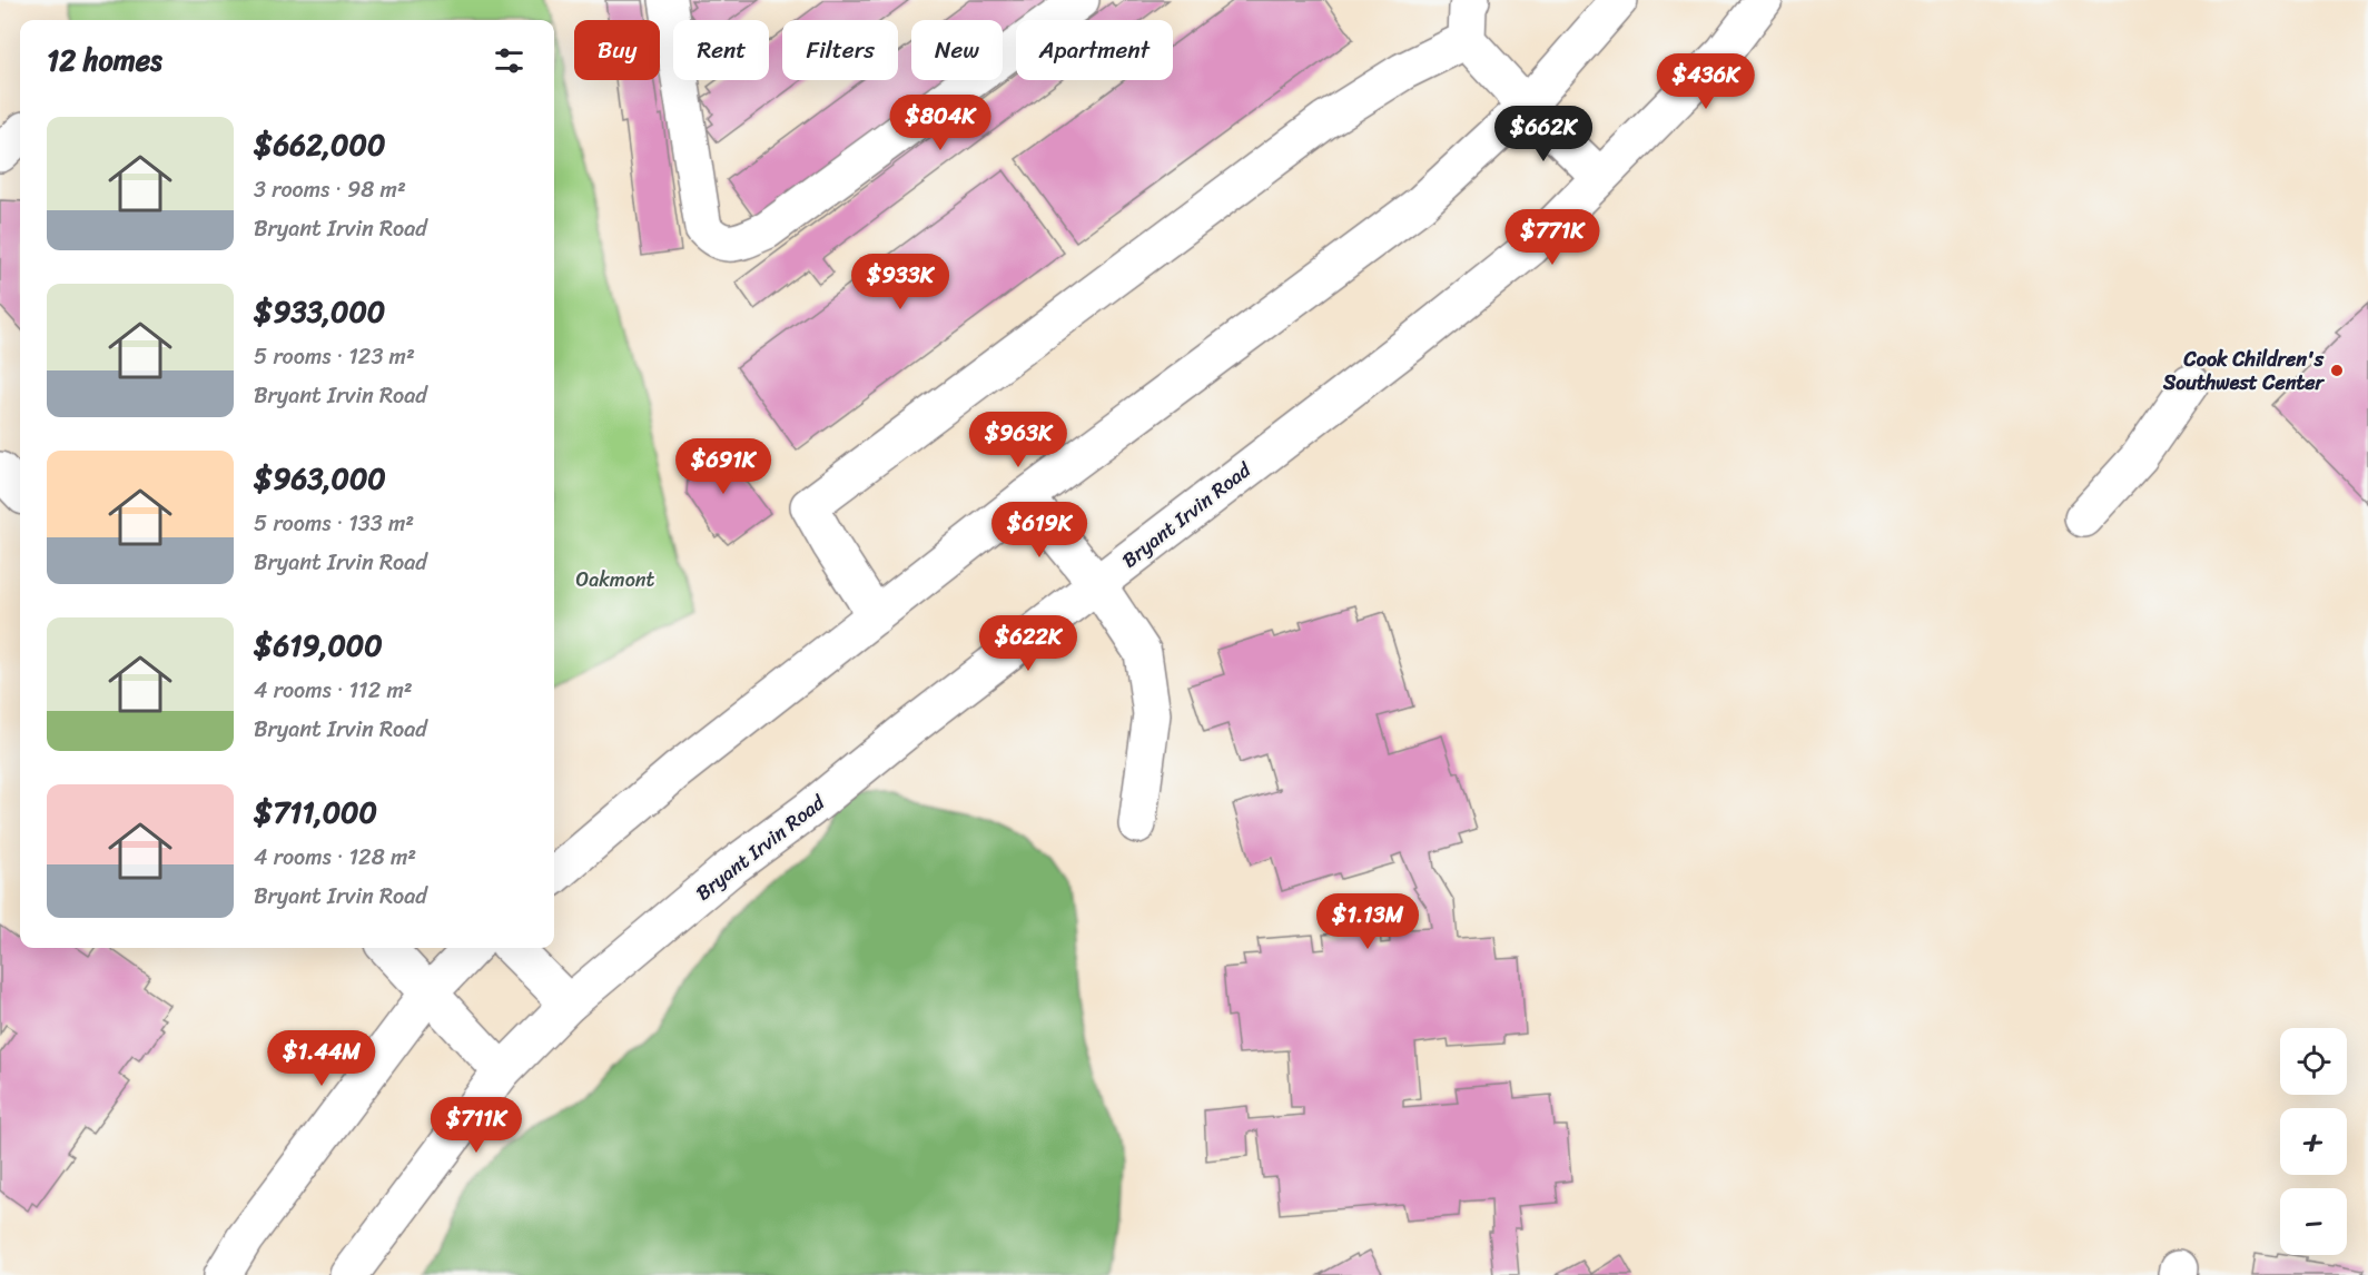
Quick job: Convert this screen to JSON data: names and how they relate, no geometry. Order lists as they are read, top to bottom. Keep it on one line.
{"streets":{"main road":["Bryant Irvin Road"]},"parks":["Oakmont"],"places":["Cook Children's Southwest Center"],"page":{"chip":["Buy","Rent","Filters","New","Apartment"],"heading":"12 homes","price":["$436K","$804K","$662K","$771K","$933K","$963K","$691K","$619K","$622K","$1.13M","$1.44M","$711K"],"list":[{"name":"$662,000","note":"3 rooms · 98 m² · Bryant Irvin Road"},{"name":"$933,000","note":"5 rooms · 123 m² · Bryant Irvin Road"},{"name":"$963,000","note":"5 rooms · 133 m² · Bryant Irvin Road"},{"name":"$619,000","note":"4 rooms · 112 m² · Bryant Irvin Road"},{"name":"$711,000","note":"4 rooms · 128 m² · Bryant Irvin Road"}],"map_buttons":["+","−"]}}
